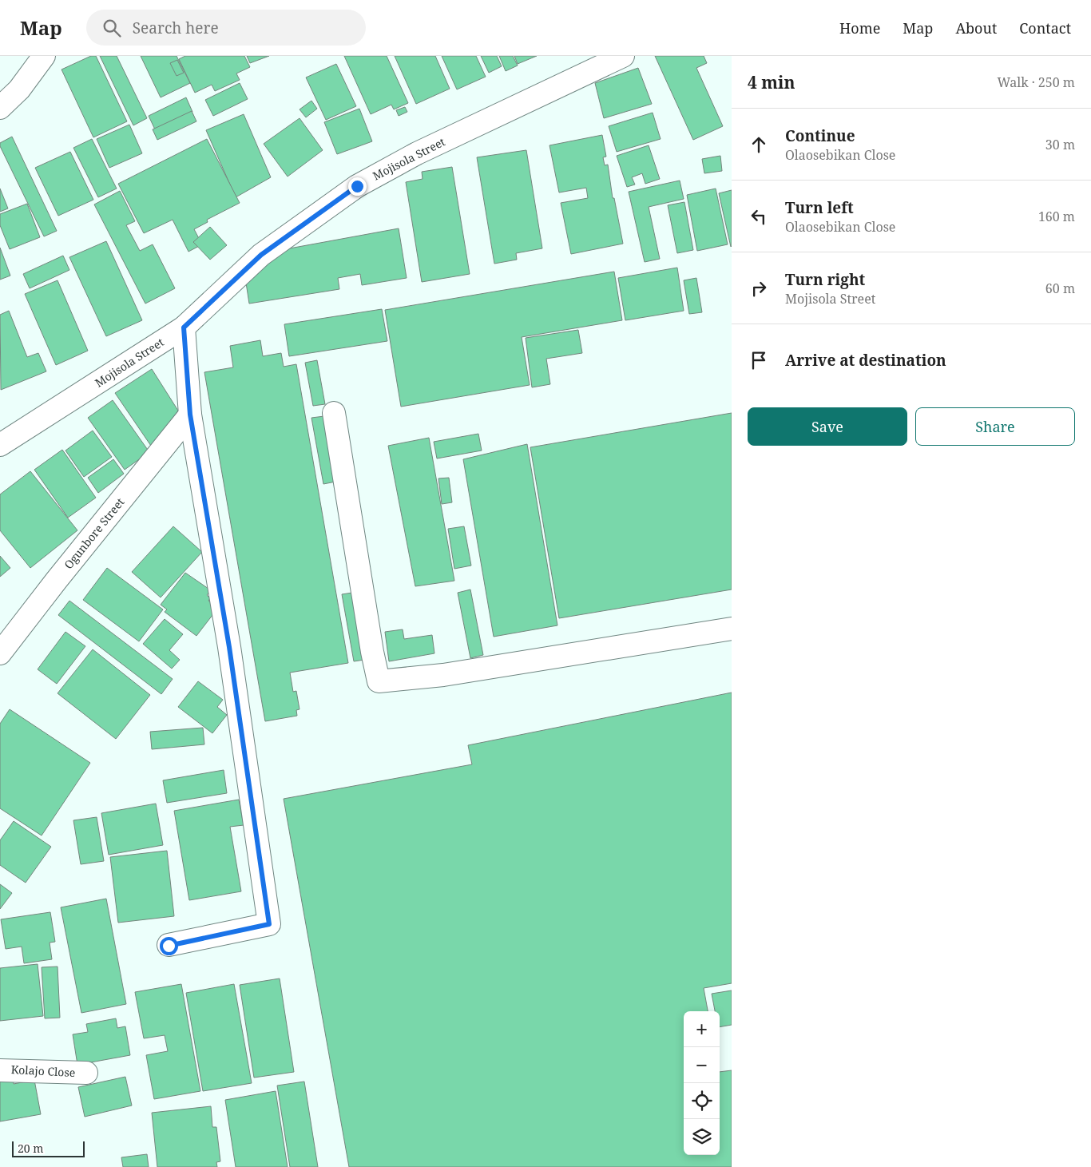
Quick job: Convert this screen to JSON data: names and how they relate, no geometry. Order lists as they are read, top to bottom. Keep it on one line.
{"streets":{"street":["Mojisola Street","Ogunbore Street","Kolajo Close"]},"scale_bar":"20 m","page":{"header":"Map","search":"Search here","nav":["Home","Map","About","Contact"],"heading":["4 min","Walk · 250 m"],"list":[["Continue","Olaosebikan Close","30 m"],["Turn left","Olaosebikan Close","160 m"],["Turn right","Mojisola Street","60 m"],"Arrive at destination"],"buttons":["Save","Share"],"map_buttons":["+","−"],"scale":"20 m"}}
